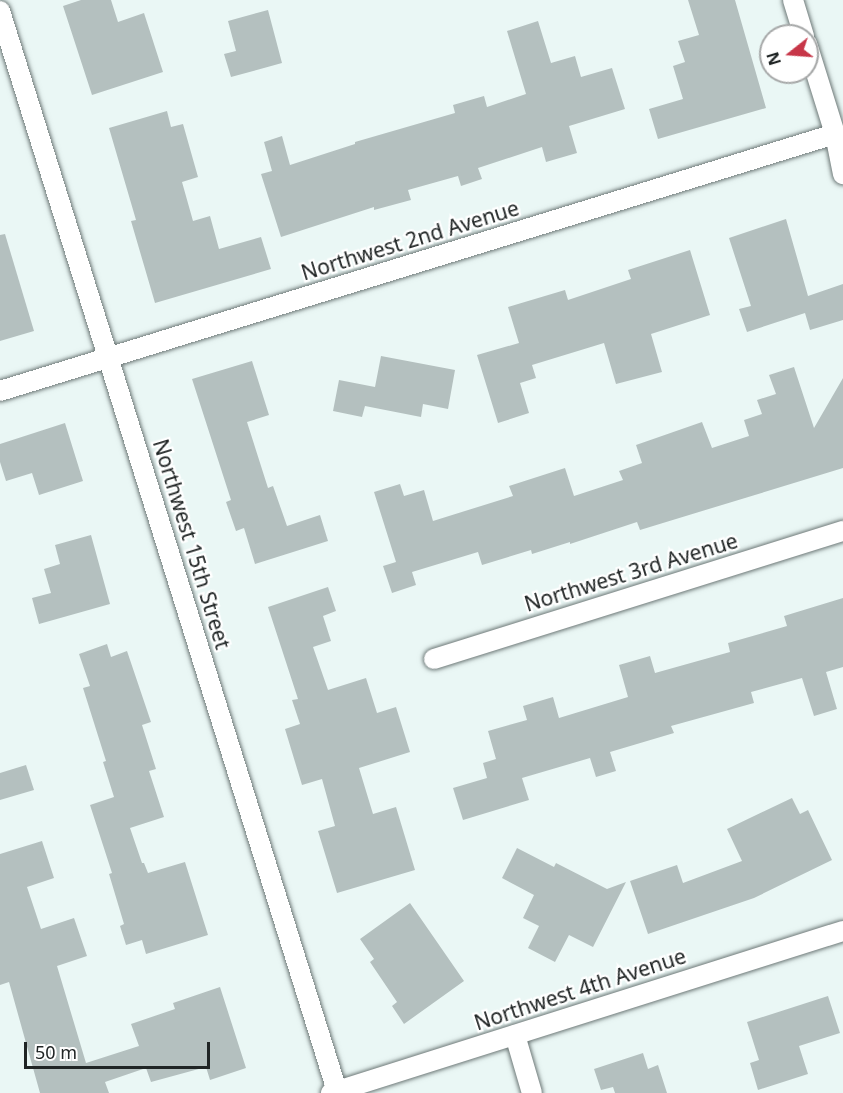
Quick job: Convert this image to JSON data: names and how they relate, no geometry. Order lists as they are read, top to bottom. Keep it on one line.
{"streets":{"street":["Northwest 2nd Avenue","Northwest 15th Street","Northwest 3rd Avenue","Northwest 4th Avenue"]},"crossings":[["Northwest 2nd Avenue","Northwest 15th Street"],["Northwest 15th Street","Northwest 4th Avenue"]],"scale_bar":"50 m","north":"left"}
